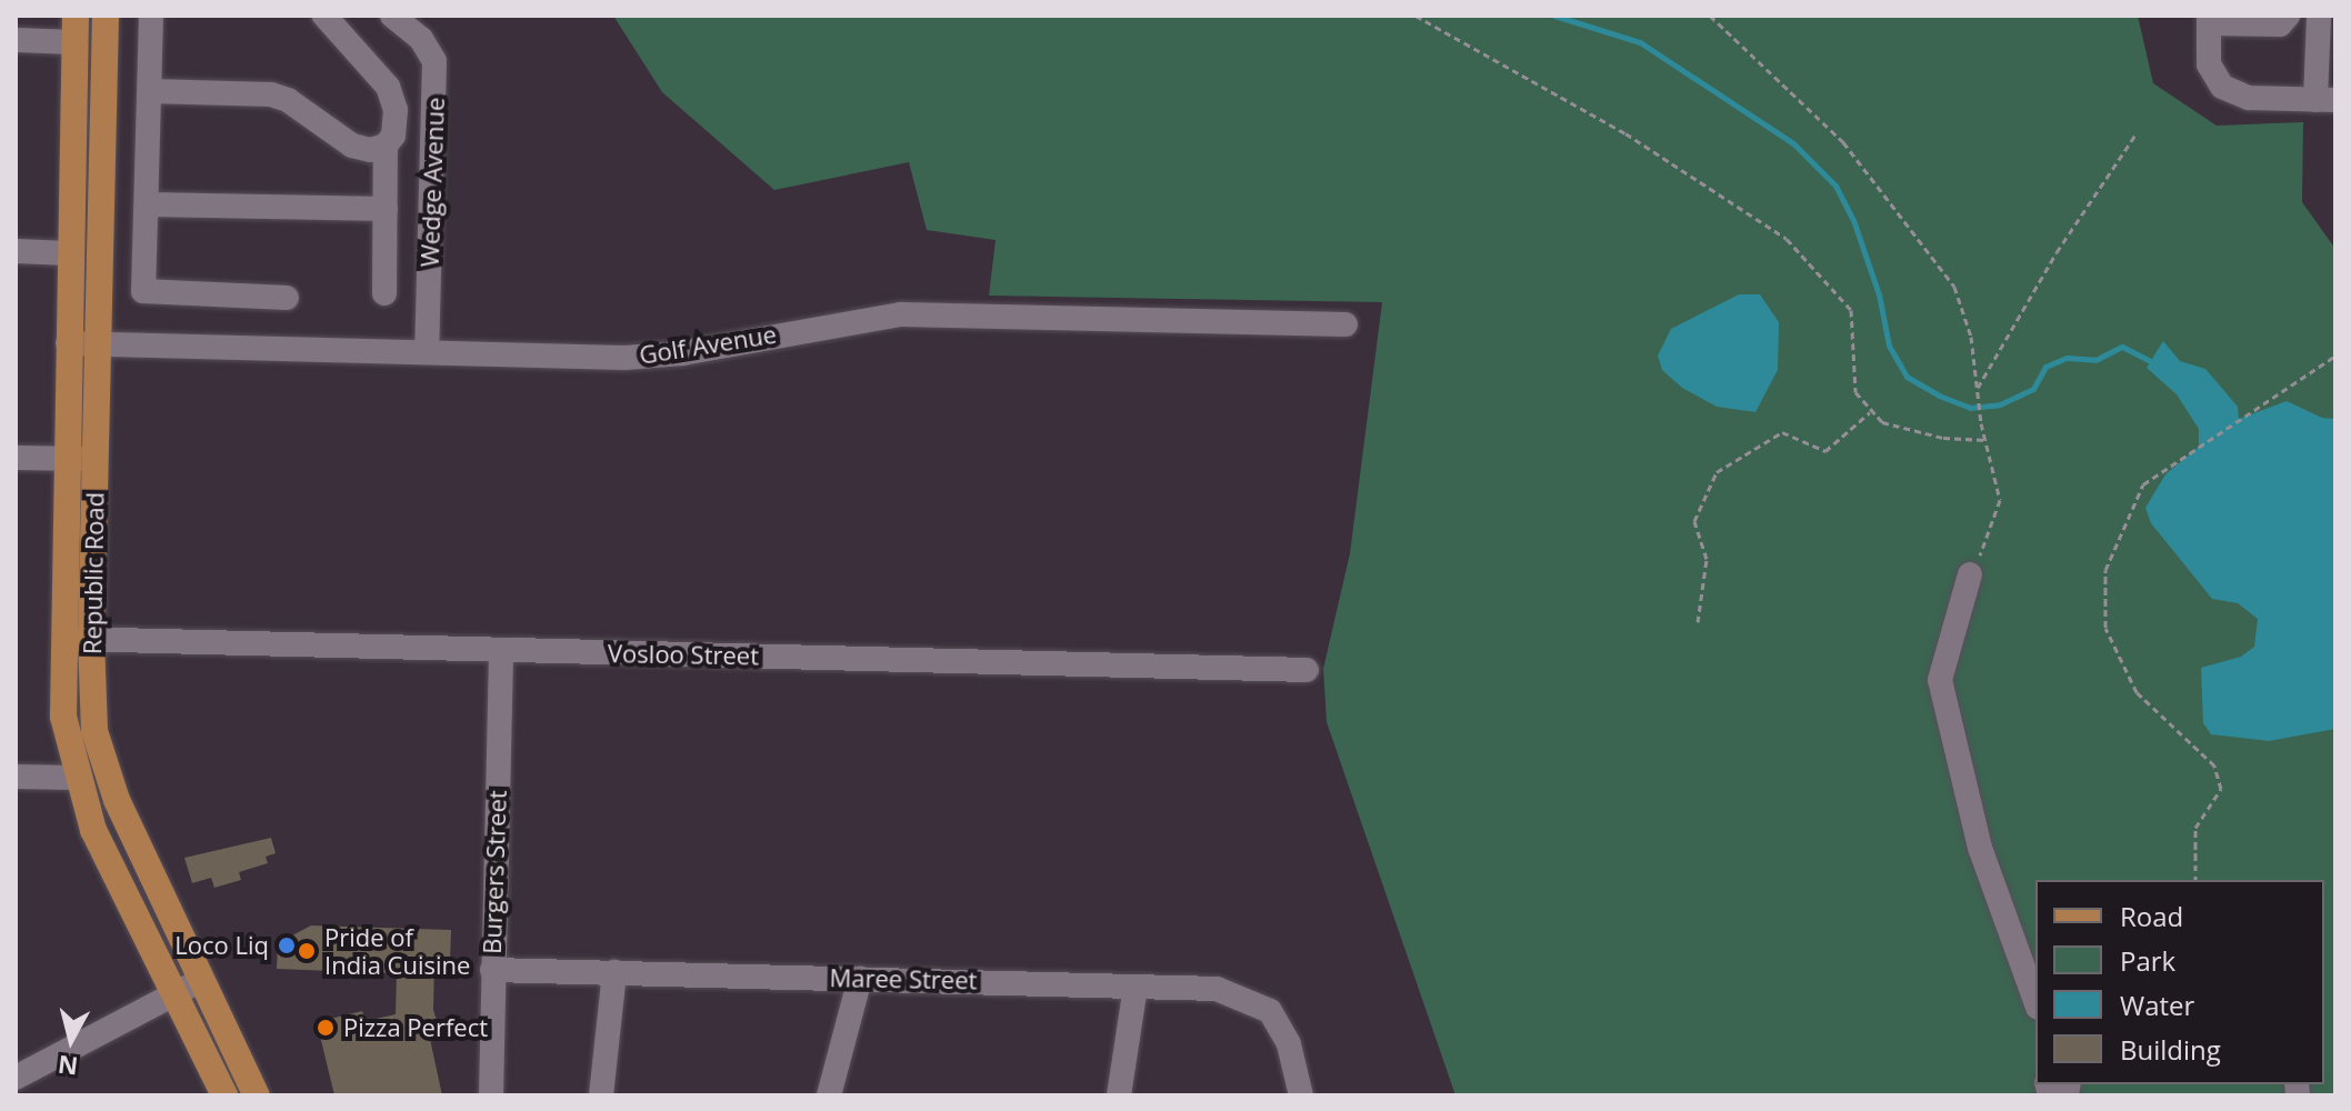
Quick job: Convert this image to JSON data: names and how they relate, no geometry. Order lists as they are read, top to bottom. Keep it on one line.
{"streets":{"main road":["Republic Road"],"street":["Wedge Avenue","Golf Avenue","Vosloo Street","Burgers Street","Maree Street"]},"crossings":[["Wedge Avenue","Golf Avenue"],["Golf Avenue","Republic Road"],["Republic Road","Vosloo Street"],["Vosloo Street","Burgers Street"],["Burgers Street","Maree Street"]],"places":["Loco Liq","Pride of India Cuisine","Pizza Perfect"],"legend":["Road","Park","Water","Building"],"north":"bottom"}
